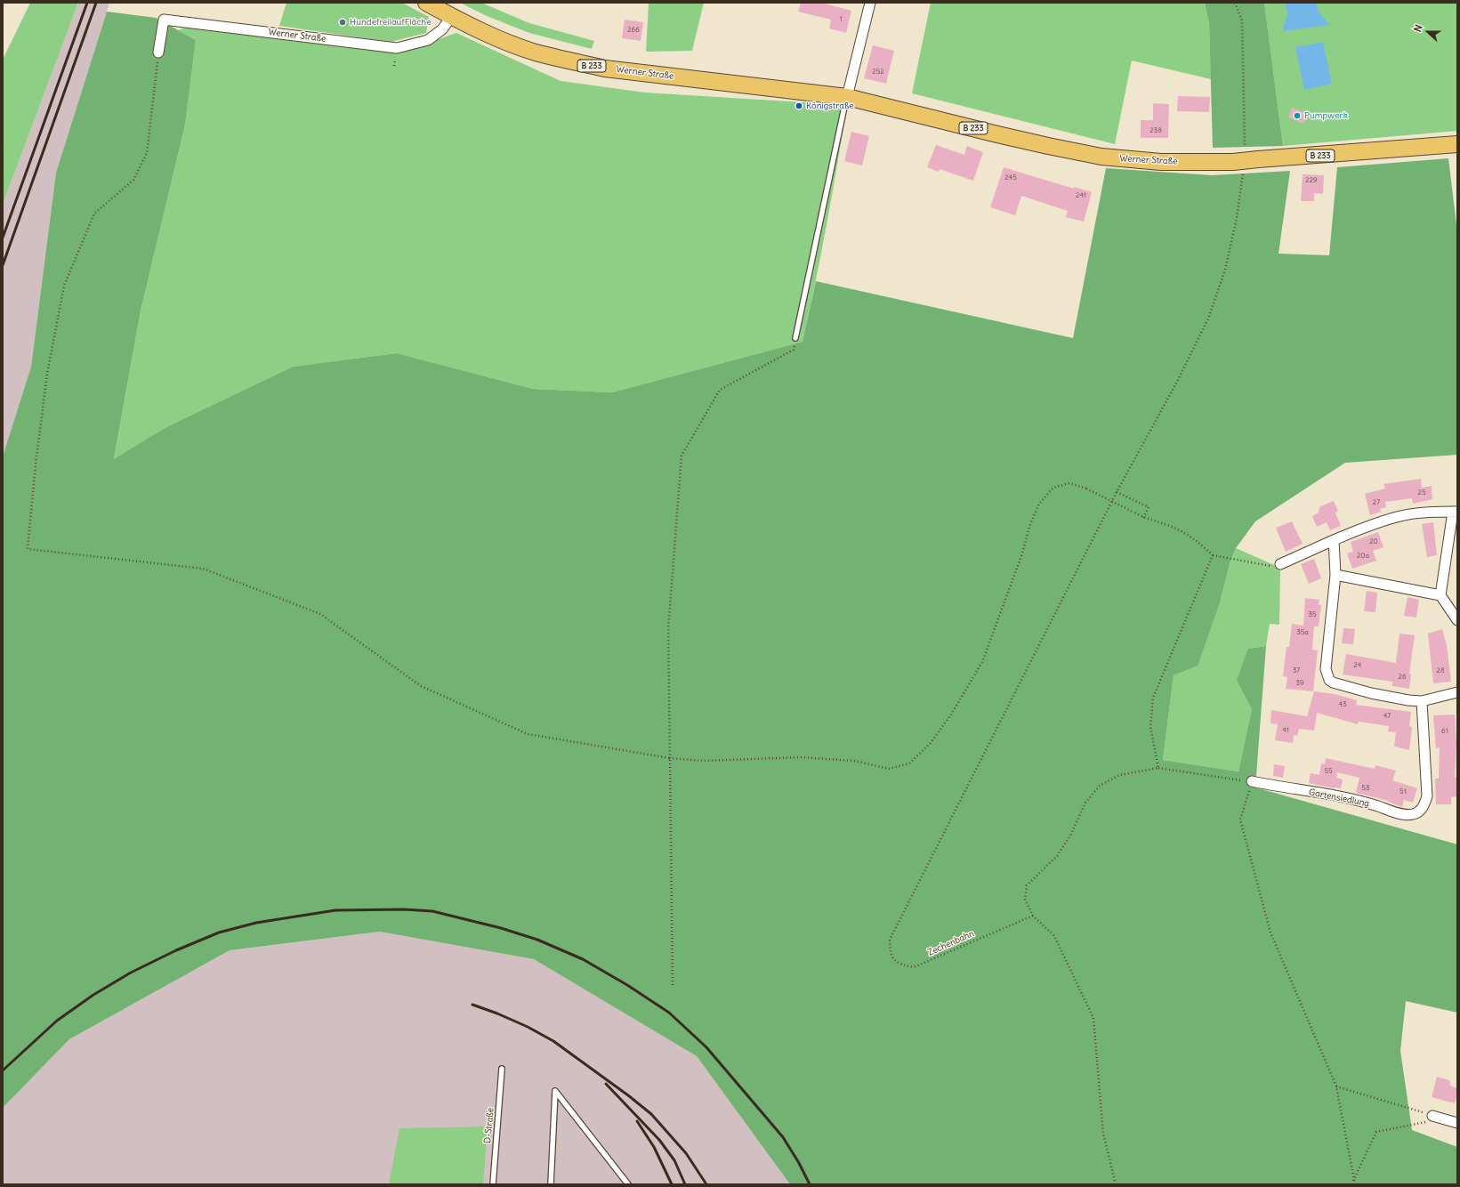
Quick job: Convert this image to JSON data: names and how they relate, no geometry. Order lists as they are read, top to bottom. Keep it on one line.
{"streets":{"main road":["Werner Straße","B 233"],"street":["Gartensiedlung"],"lane":["D-Straße"],"path":["Zechenbahn"]},"places":["HundefreilaufFläche","Königstraße","Pumpwerk"],"house_numbers":["1","266","252","238","245","229","241","25","27","20","20a","35","35a","24","37","28","26","39","43","47","41","61","55","53","51"],"north":"left"}
